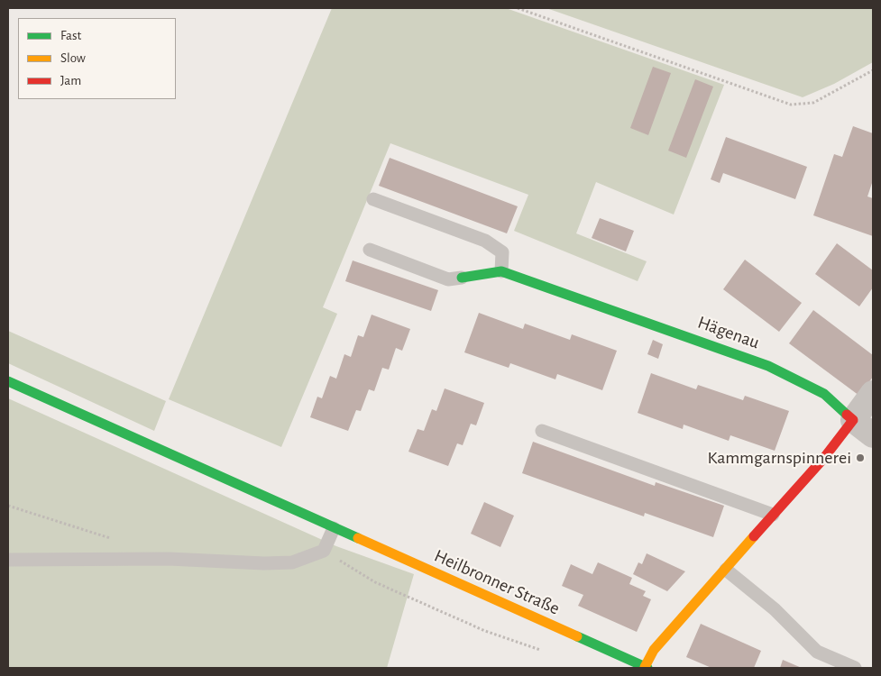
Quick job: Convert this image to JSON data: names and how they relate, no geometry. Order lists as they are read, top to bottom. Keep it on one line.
{"streets":{"street":["Hägenau","Heilbronner Straße"]},"places":["Kammgarnspinnerei"],"legend":["Fast","Slow","Jam"]}
